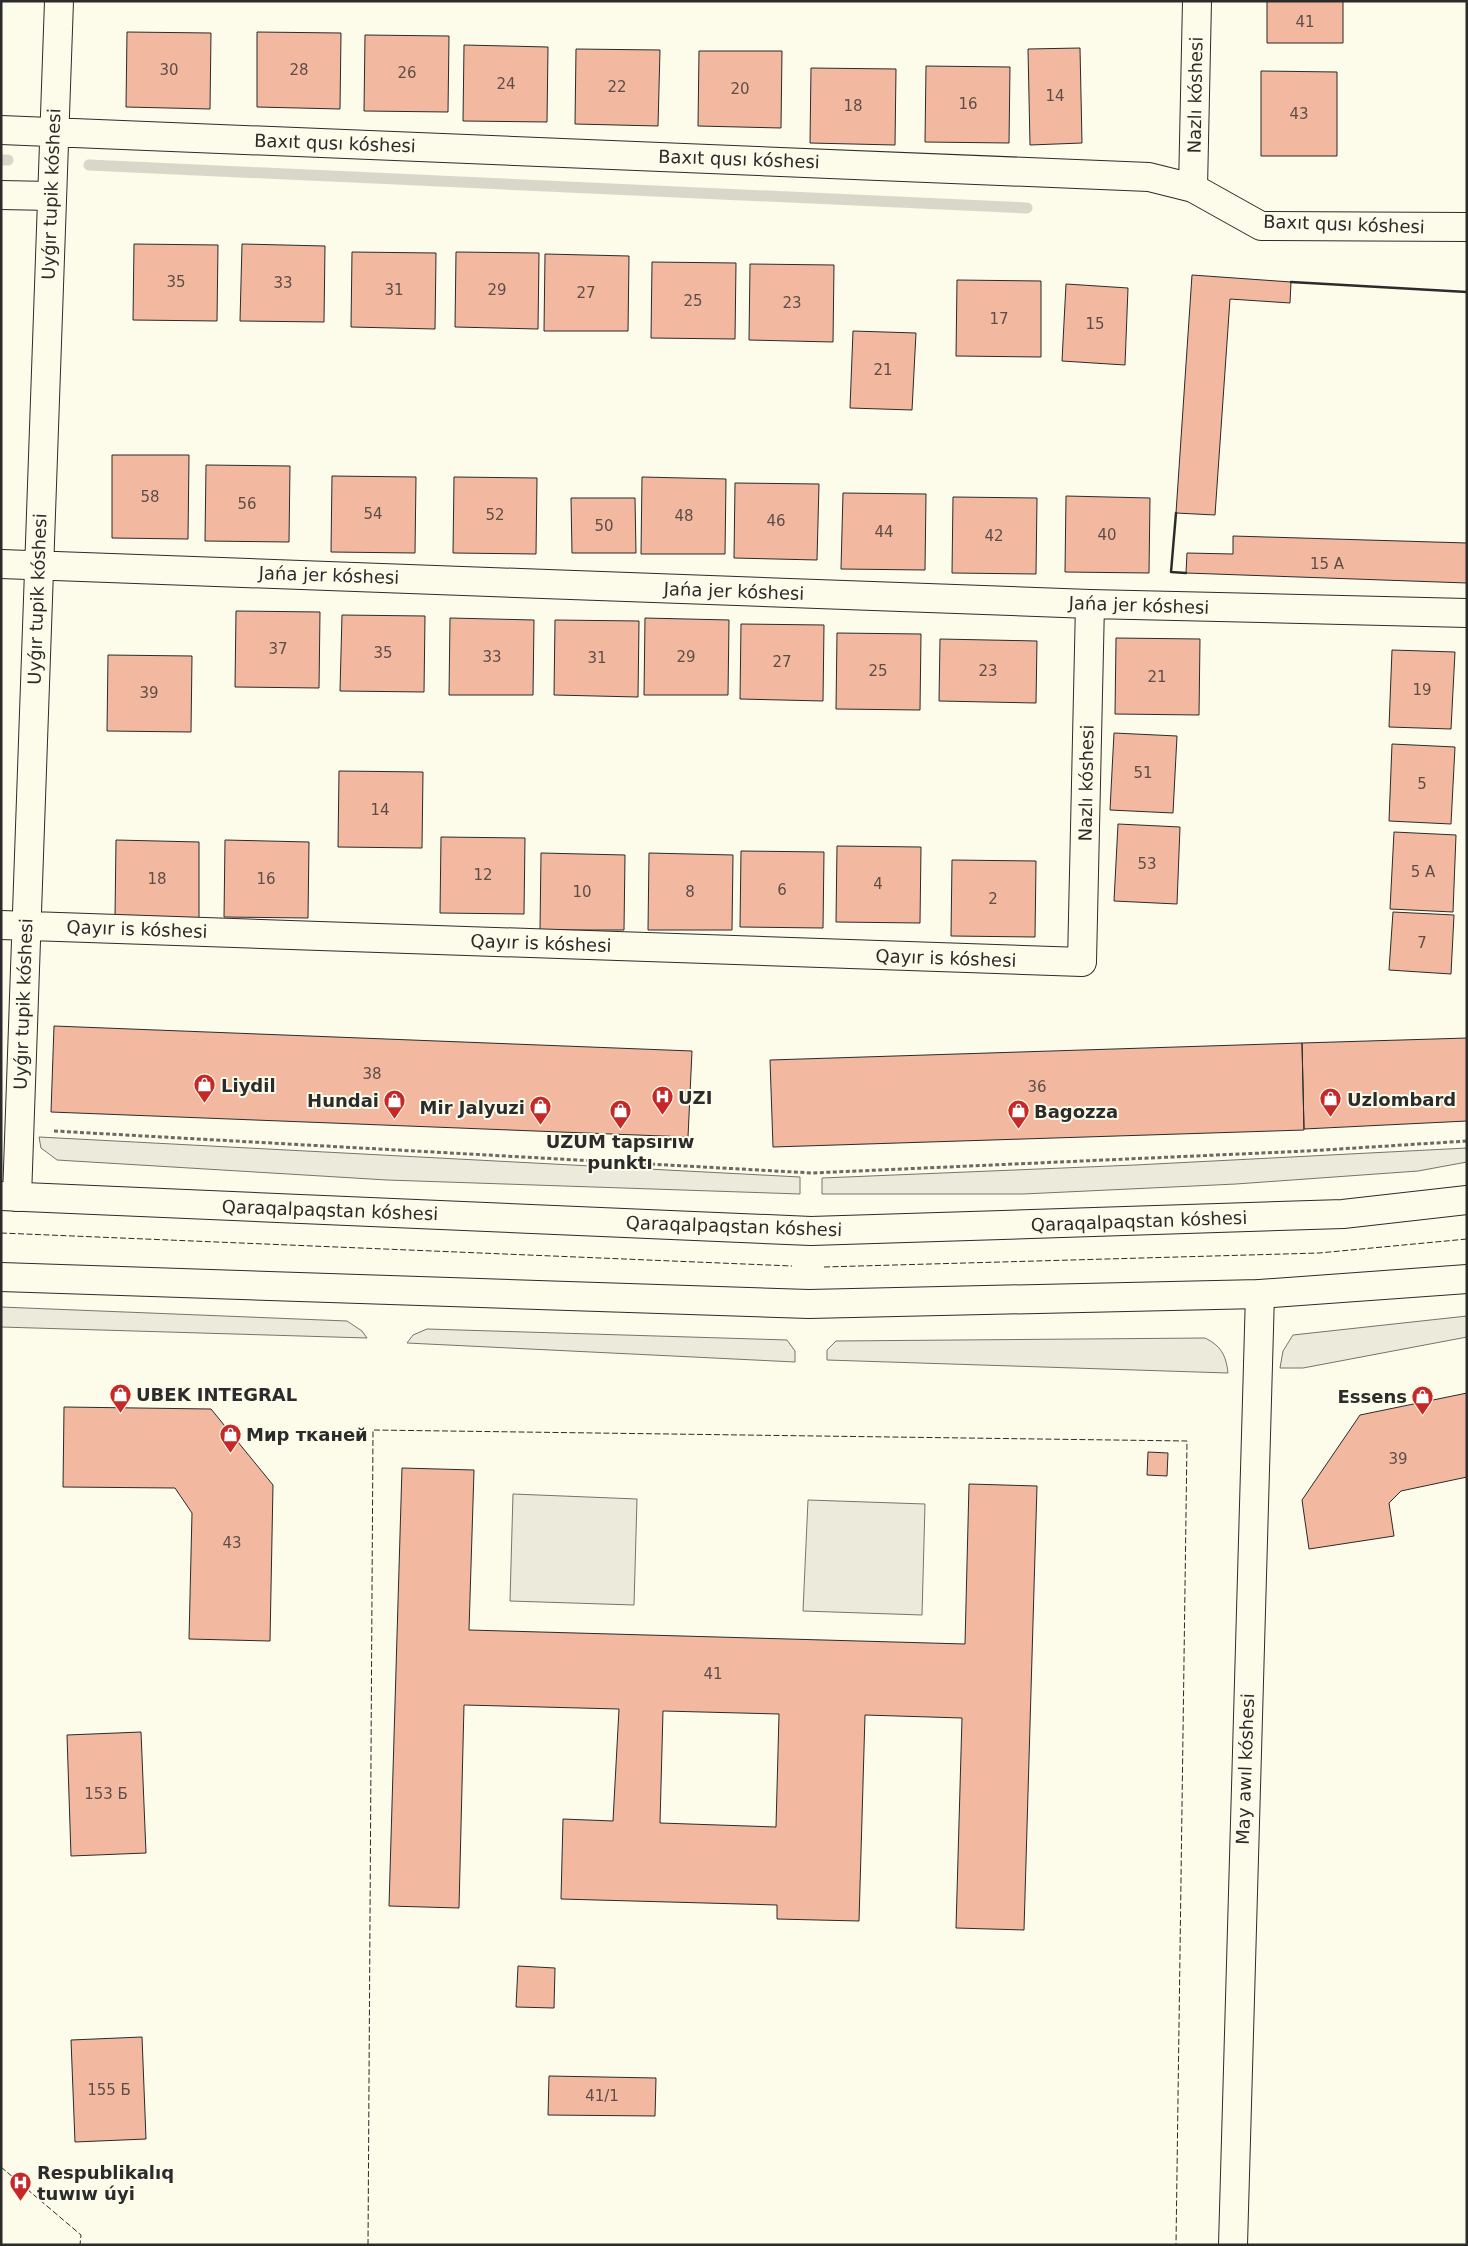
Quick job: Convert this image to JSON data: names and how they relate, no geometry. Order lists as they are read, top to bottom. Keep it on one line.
{"streets":{"street":["Nazlı kóshesi","Baxıt qusı kóshesi","Uyǵır tupik kóshesi","Jańa jer kóshesi","Qayır is kóshesi","Qaraqalpaqstan kóshesi","May awıl kóshesi"]},"crossings":[["Nazlı kóshesi","Baxıt qusı kóshesi"],["Nazlı kóshesi","Jańa jer kóshesi"],["Nazlı kóshesi","Qayır is kóshesi"],["Baxıt qusı kóshesi","Uyǵır tupik kóshesi"],["Uyǵır tupik kóshesi","Jańa jer kóshesi"],["Uyǵır tupik kóshesi","Qayır is kóshesi"],["Uyǵır tupik kóshesi","Qaraqalpaqstan kóshesi"]],"places":{"shop":["Liydil","Uzlombard","Hundai","Mir Jalyuzi","UZUM tapsırıw punktı","Bagozza","UBEK INTEGRAL","Essens","Мир тканей"],"hospital":["UZI","Respublikalıq tuwıw úyi"]},"house_numbers":["41","30","28","26","24","22","20","14","16","18","43","35","33","31","29","27","25","23","17","15","21","58","56","54","52","48","46","50","44","40","42","15 А","37","35","33","29","31","27","25","23","21","19","39","51","5","14","53","5 А","12","18","16","4","6","10","8","2","7","38","36","39","43","41","153 Б","155 Б","41/1"]}
